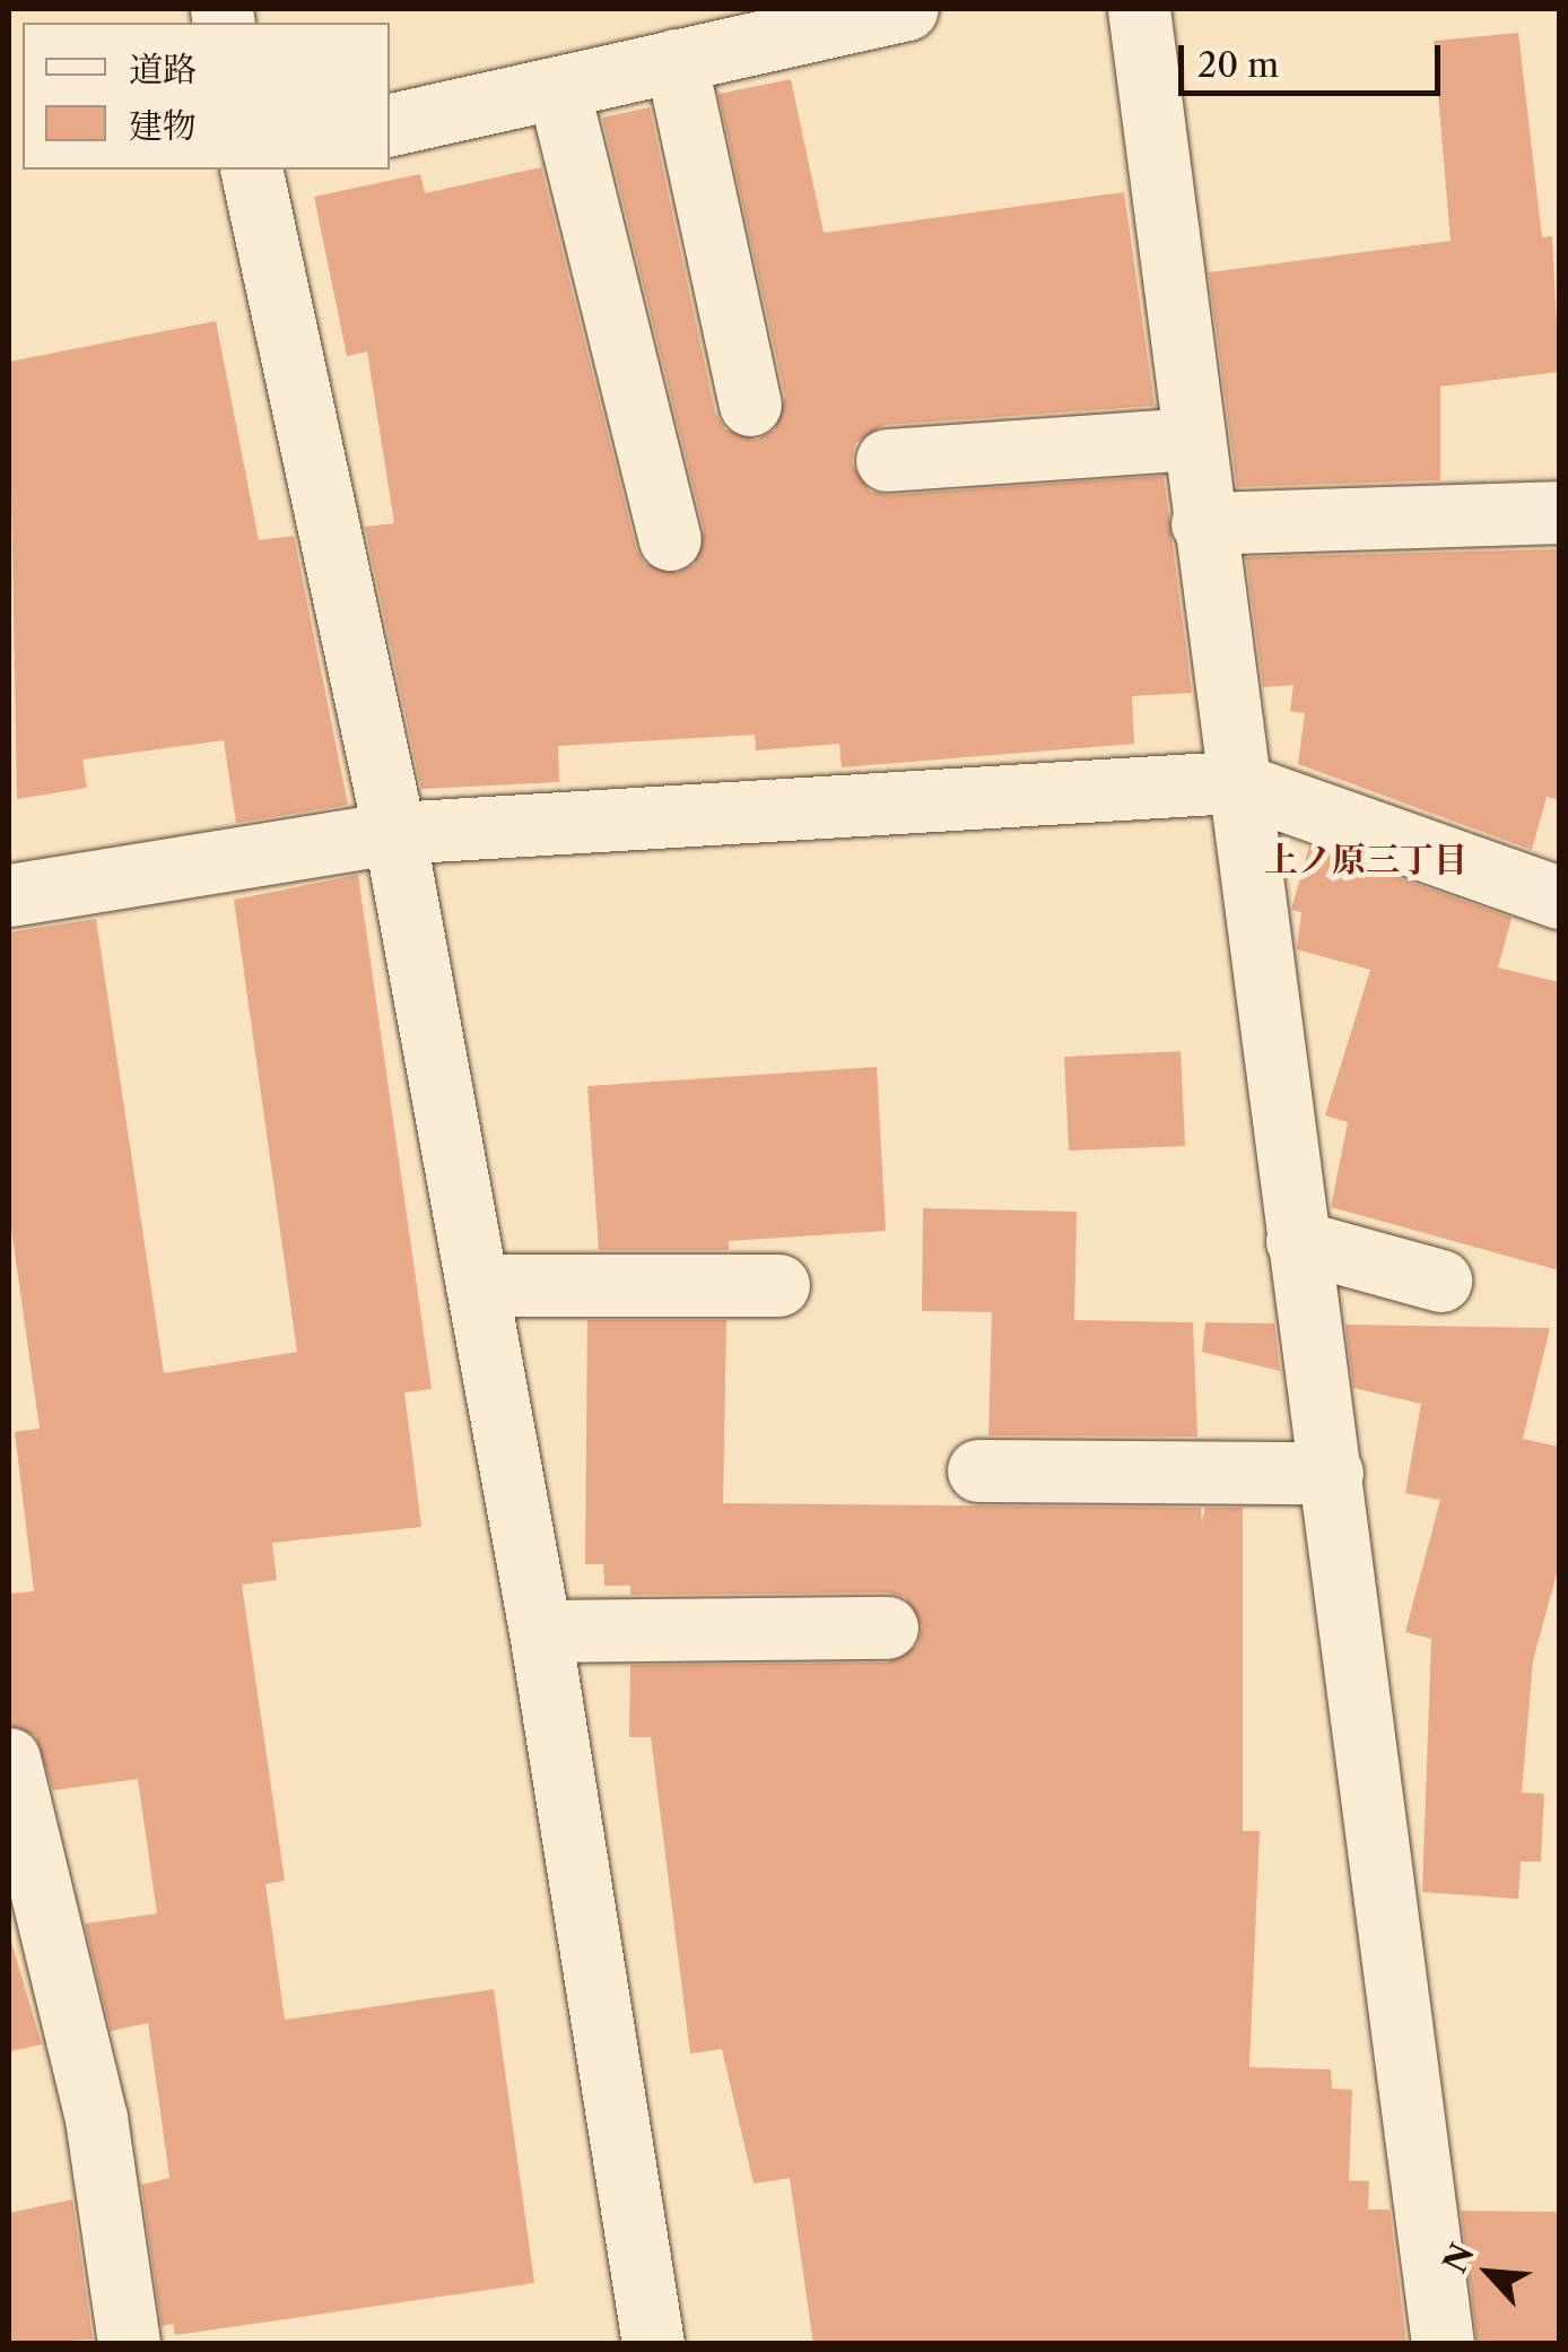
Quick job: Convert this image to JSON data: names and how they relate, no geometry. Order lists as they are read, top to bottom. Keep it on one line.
{"districts":["上ノ原三丁目"],"legend":["道路","建物"],"scale_bar":"20 m","north":"top left"}
